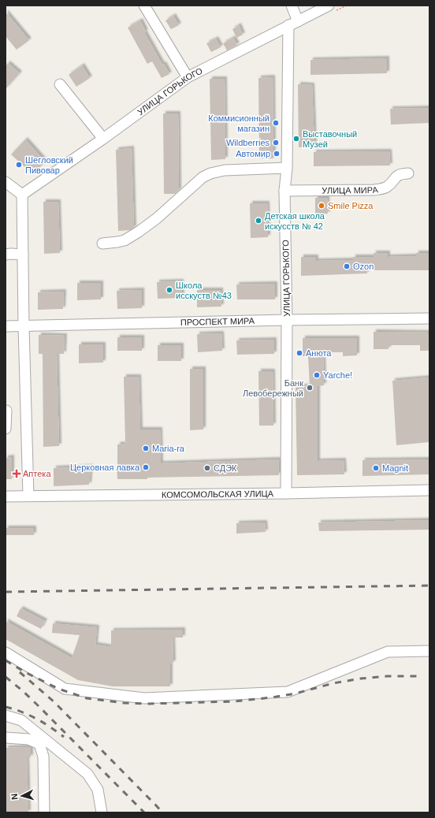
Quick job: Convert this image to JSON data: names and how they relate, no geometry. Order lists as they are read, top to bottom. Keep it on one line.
{"streets":{"street":["УЛИЦА ГОРЬКОГО","УЛИЦА МИРА","ПРОСПЕКТ МИРА","КОМСОМОЛЬСКАЯ УЛИЦА"]},"crossings":[["УЛИЦА ГОРЬКОГО","УЛИЦА МИРА"],["УЛИЦА ГОРЬКОГО","ПРОСПЕКТ МИРА"],["УЛИЦА ГОРЬКОГО","КОМСОМОЛЬСКАЯ УЛИЦА"]],"places":{"other":["Коммисионный магазин","Выставочный Музей","Wildberries","Автомир","Шегловский Пивовар","Smile Pizza","Детская школа искусств № 42","Ozon","Школа исскуств №43","Анюта","Yarche!","Банк Левобережный","Maria-ra","Церковная лавка","СДЭК","Magnit"],"health":["Аптека"]},"north":"left"}
